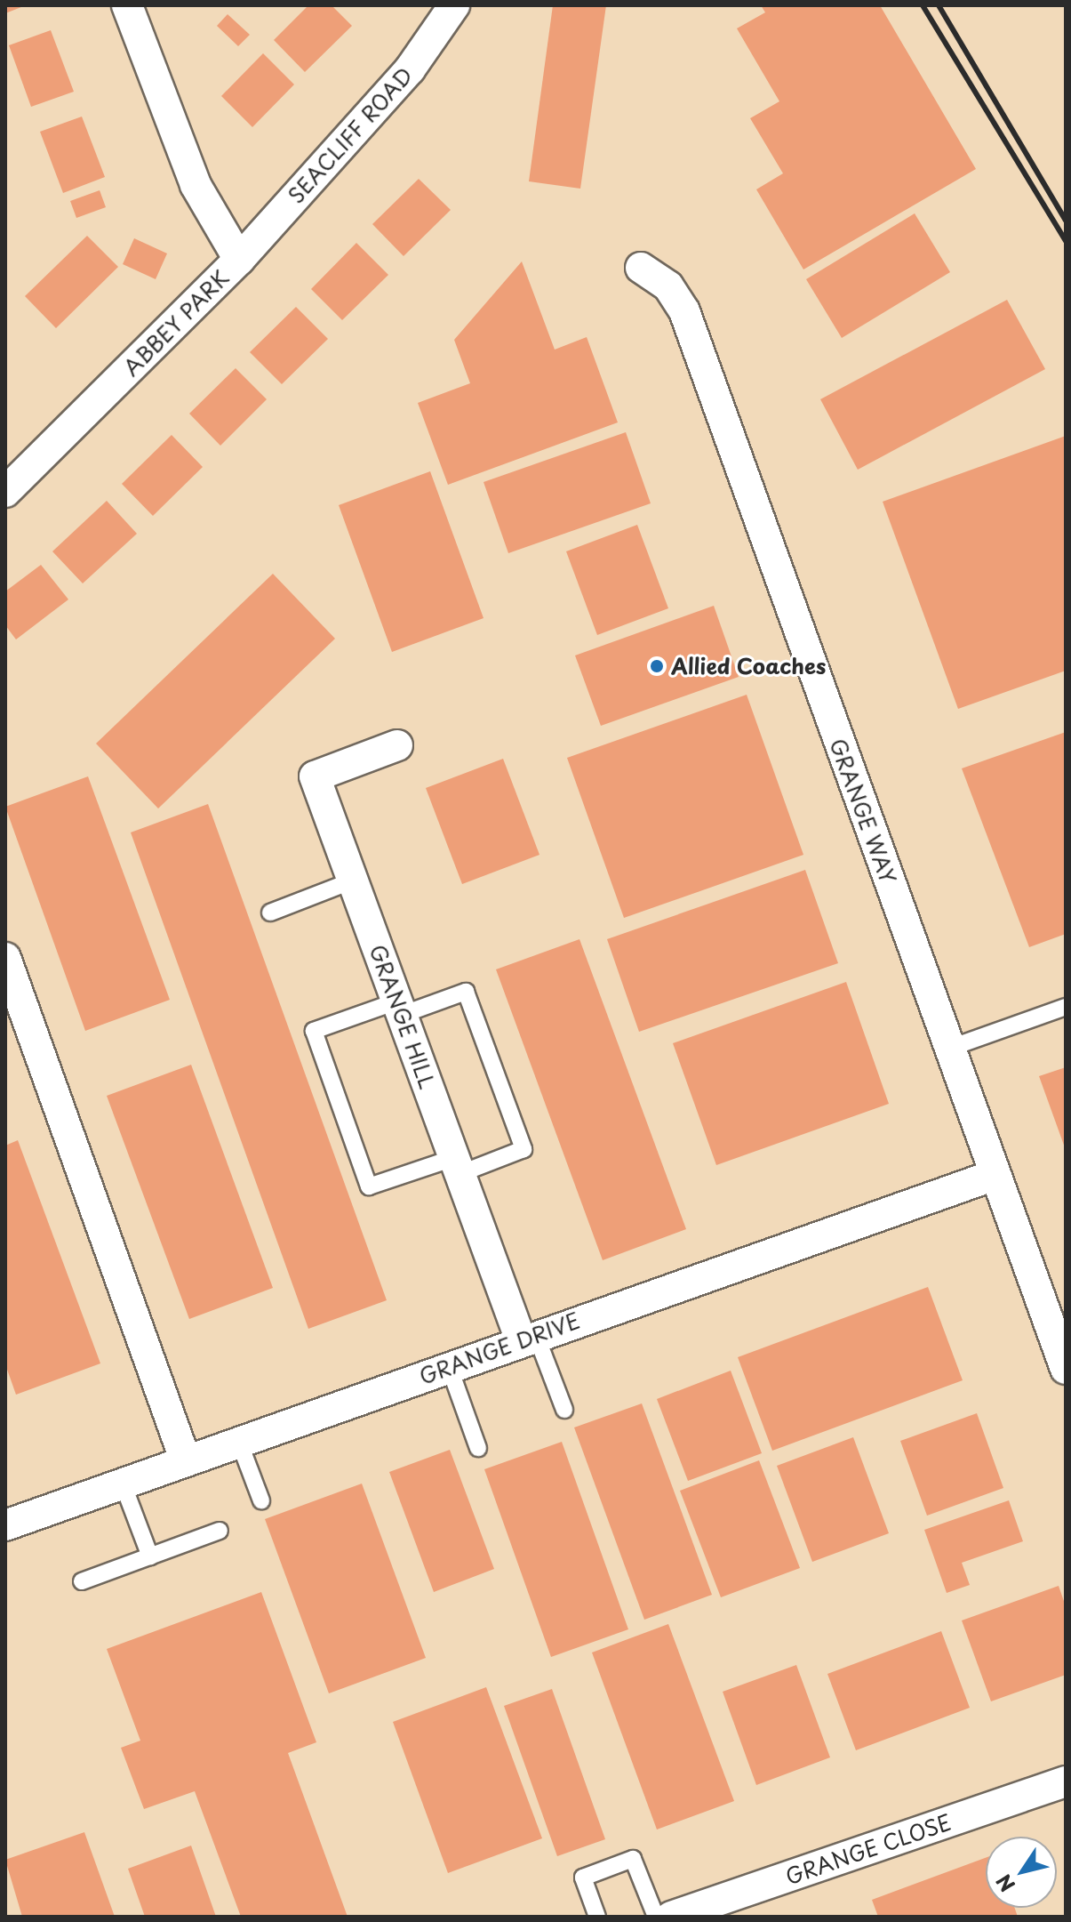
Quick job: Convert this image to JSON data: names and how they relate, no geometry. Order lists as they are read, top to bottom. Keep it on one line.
{"streets":{"street":["SEACLIFF ROAD","ABBEY PARK","GRANGE WAY","GRANGE HILL","GRANGE DRIVE","GRANGE CLOSE"]},"crossings":[["SEACLIFF ROAD","ABBEY PARK"],["GRANGE WAY","GRANGE DRIVE"],["GRANGE HILL","GRANGE DRIVE"]],"places":["Allied Coaches"],"north":"bottom left"}
